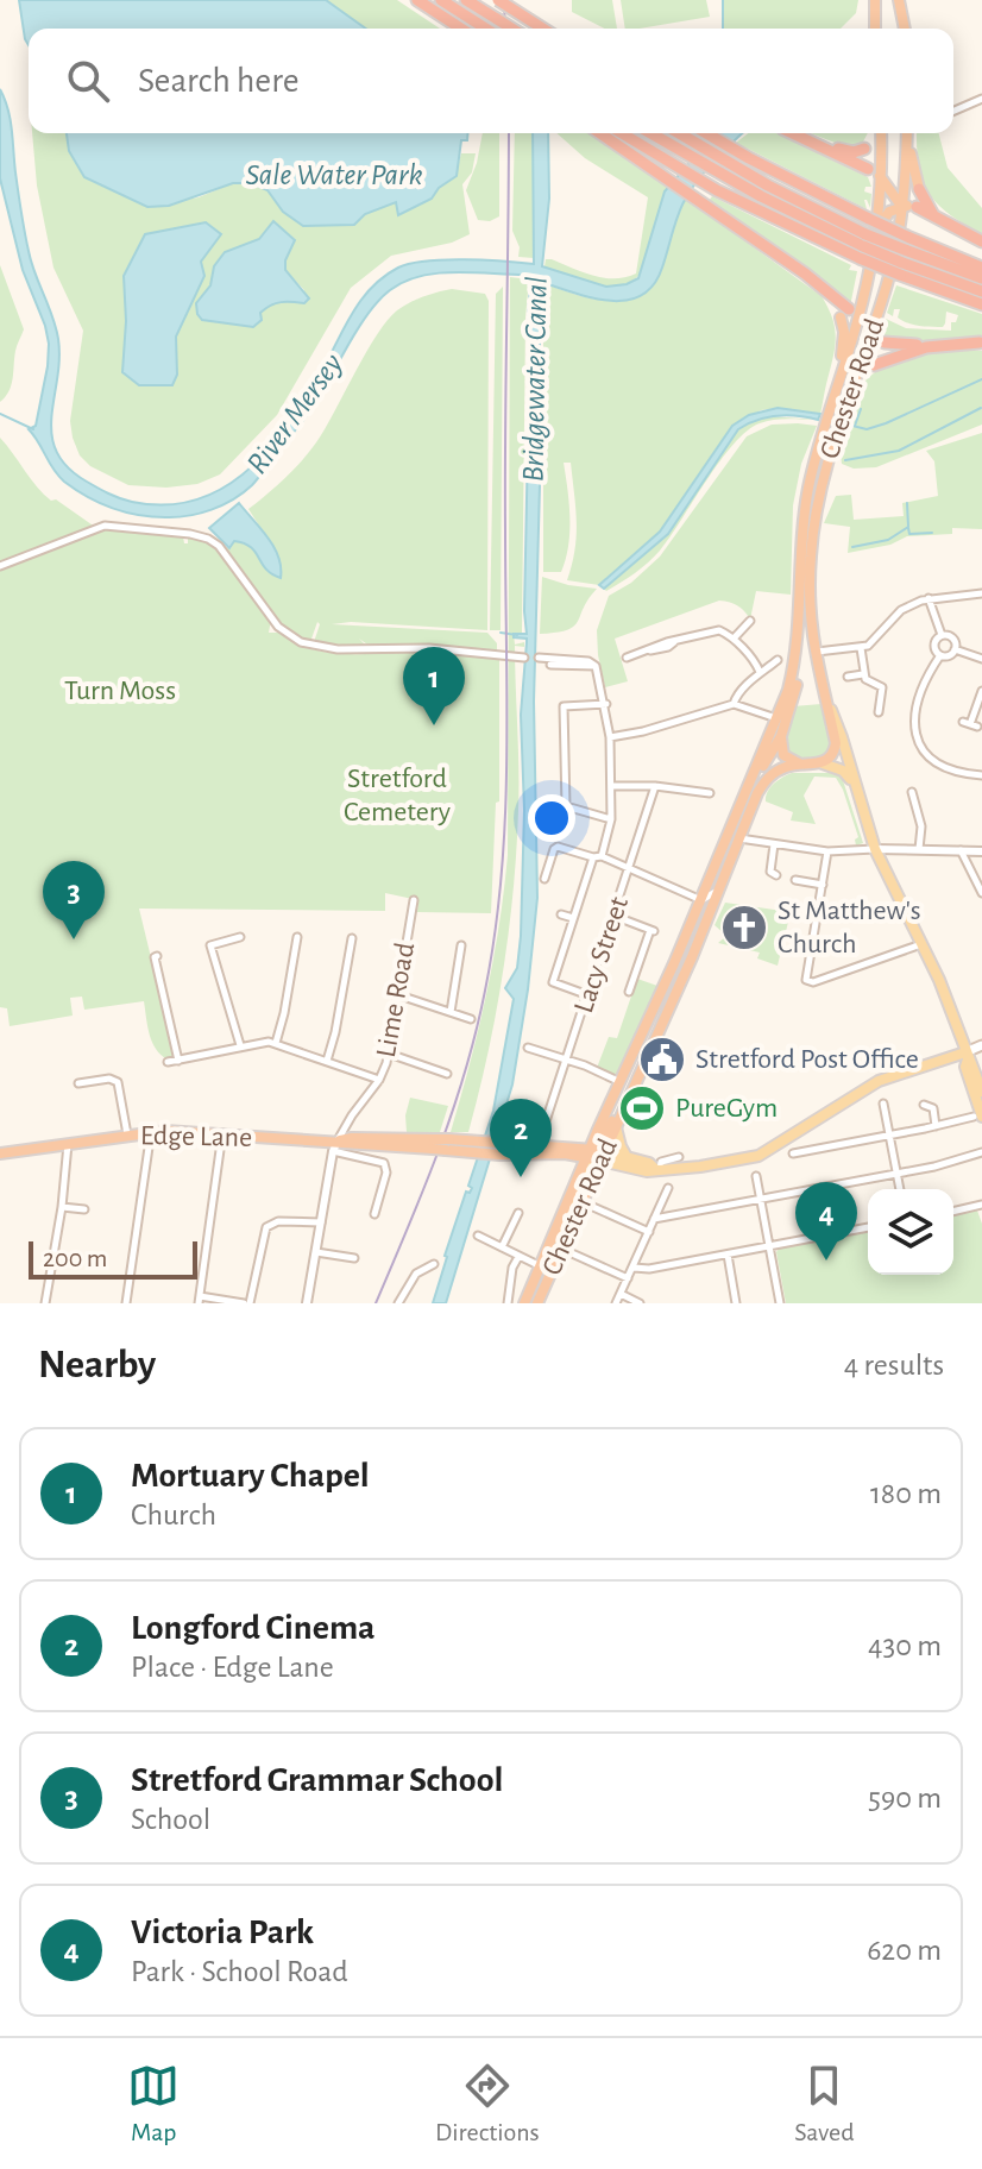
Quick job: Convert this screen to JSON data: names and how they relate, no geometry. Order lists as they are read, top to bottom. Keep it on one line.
{"streets":{"highway":["Chester Road","Edge Lane"],"street":["Lacy Street","Lime Road"]},"crossings":[["Chester Road","Edge Lane"],["Lime Road","Edge Lane"]],"water":["Sale Water Park","Bridgewater Canal","River Mersey"],"parks":["Turn Moss","Stretford Cemetery"],"places":{"church":["St Matthew's Church"],"public building":["Stretford Post Office"],"sports":["PureGym"]},"scale_bar":"200 m","page":{"search":"Search here","pins":["1","3","2","4"],"scale":"200 m","heading":["Nearby","4 results"],"list":[{"mark":"1","name":"Mortuary Chapel","note":"Church","value":"180 m"},{"mark":"2","name":"Longford Cinema","note":"Place · Edge Lane","value":"430 m"},{"mark":"3","name":"Stretford Grammar School","note":"School","value":"590 m"},{"mark":"4","name":"Victoria Park","note":"Park · School Road","value":"620 m"}],"nav":["Map","Directions","Saved"]}}
